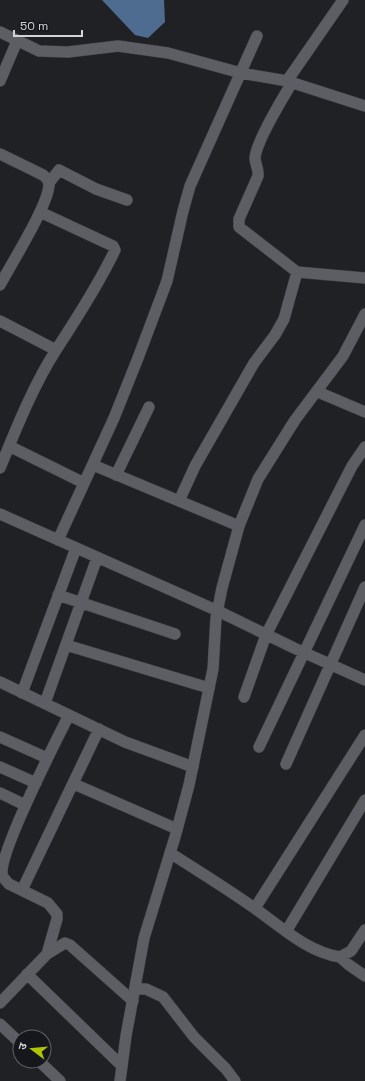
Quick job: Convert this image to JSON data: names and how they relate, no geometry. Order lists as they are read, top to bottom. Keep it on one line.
{"scale_bar":"50 m","north":"left"}
